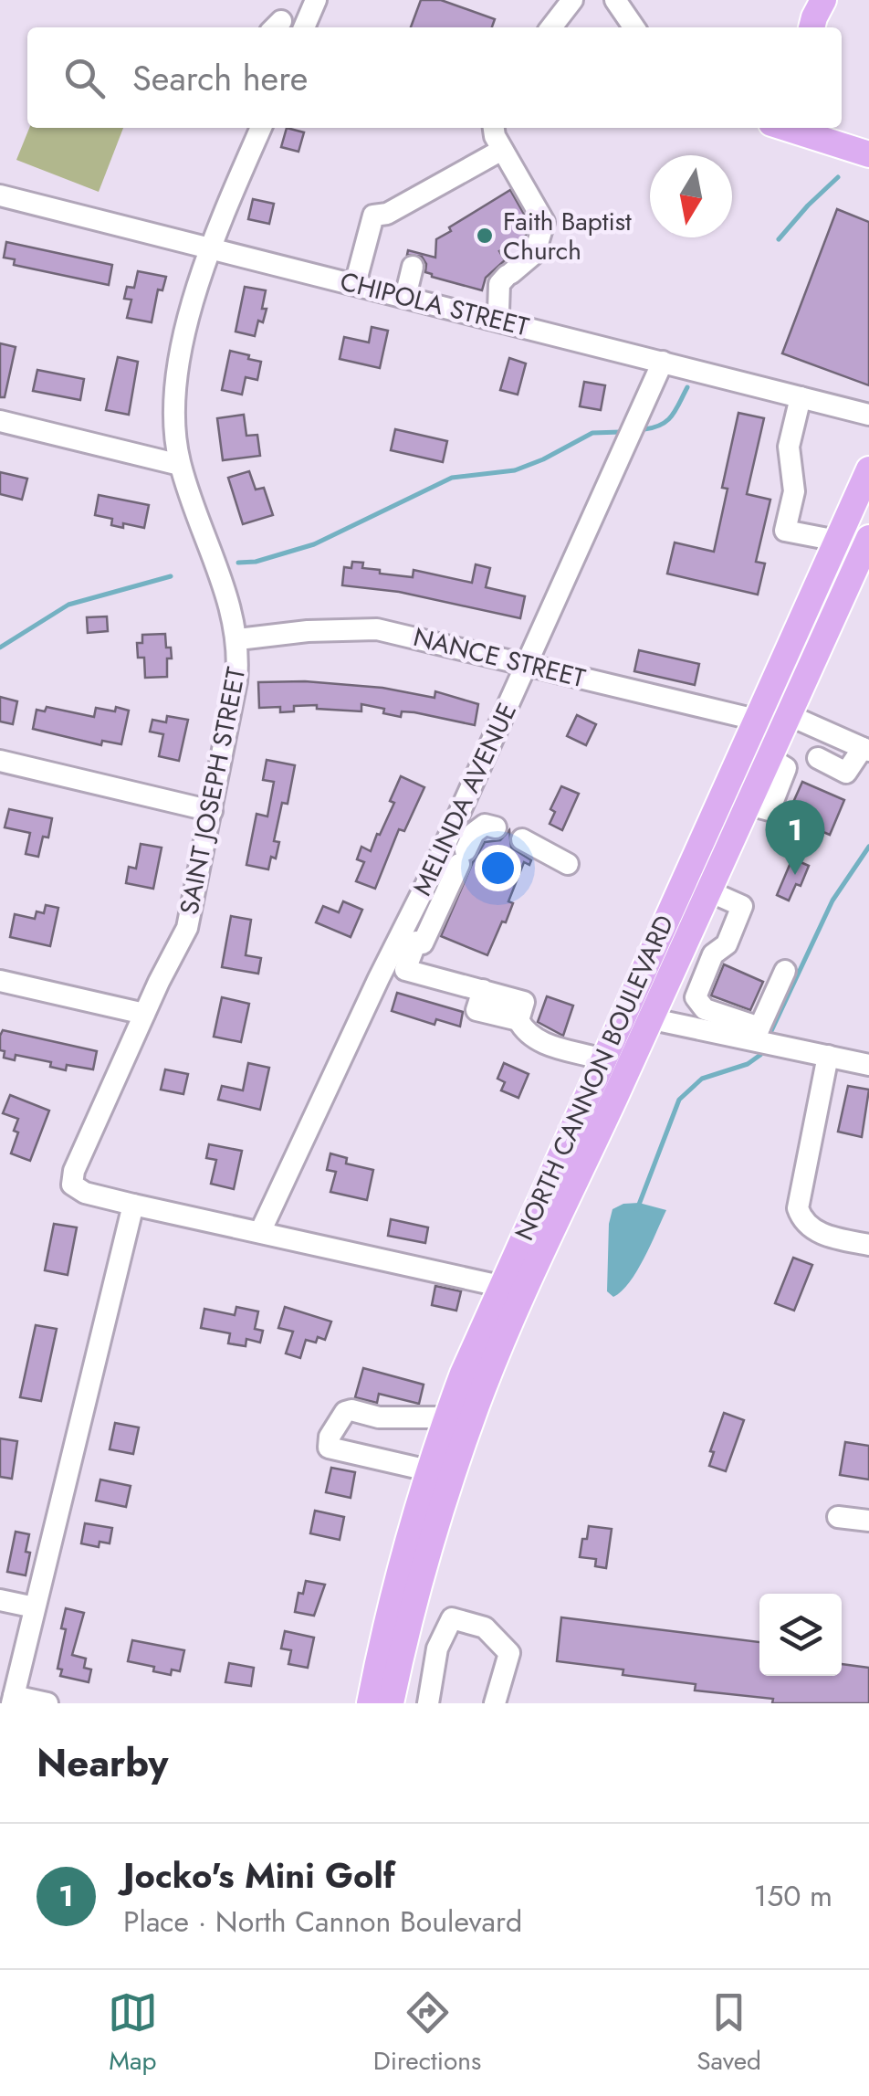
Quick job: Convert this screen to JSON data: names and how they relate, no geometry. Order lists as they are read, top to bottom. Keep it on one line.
{"streets":{"main road":["NORTH CANNON BOULEVARD"],"street":["CHIPOLA STREET","NANCE STREET","SAINT JOSEPH STREET","MELINDA AVENUE"]},"crossings":[["CHIPOLA STREET","SAINT JOSEPH STREET"],["CHIPOLA STREET","MELINDA AVENUE"],["NANCE STREET","SAINT JOSEPH STREET"],["NANCE STREET","MELINDA AVENUE"],["NANCE STREET","NORTH CANNON BOULEVARD"]],"places":["Faith Baptist Church"],"north":"bottom","page":{"search":"Search here","pins":"1","heading":"Nearby","list":[{"mark":"1","name":"Jocko's Mini Golf","note":"Place · North Cannon Boulevard","value":"150 m"}],"nav":["Map","Directions","Saved"]}}
